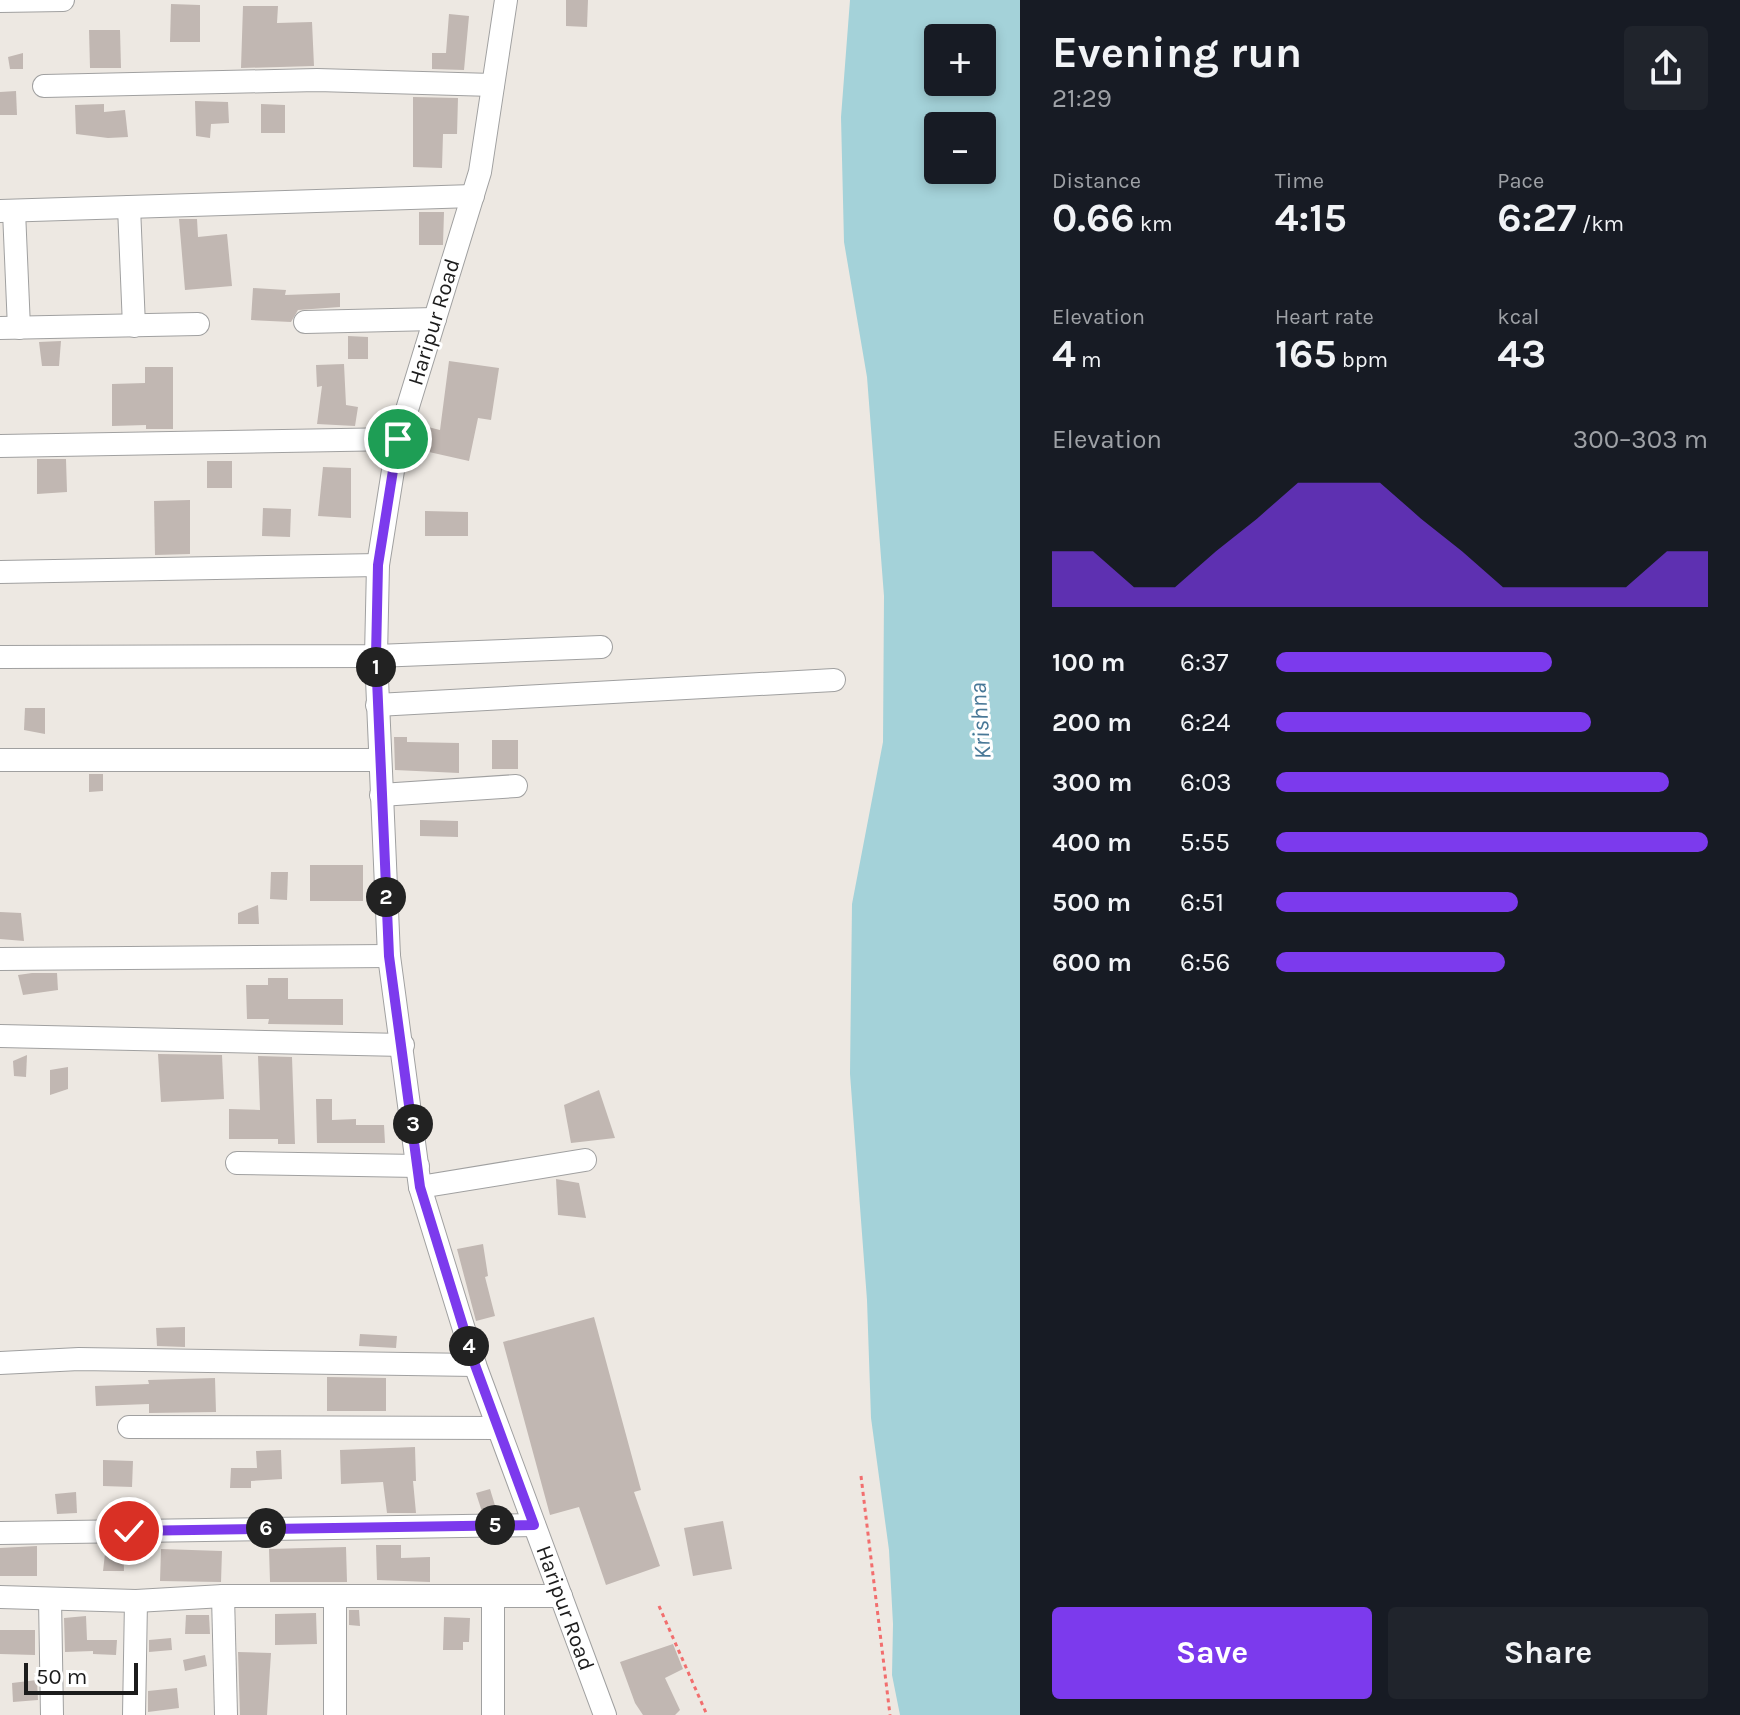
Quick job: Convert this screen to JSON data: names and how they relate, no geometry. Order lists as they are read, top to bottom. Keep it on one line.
{"streets":{"street":["Haripur Road"]},"water":["Krishna"],"scale_bar":"50 m","page":{"heading":["Evening run","21:29"],"map_buttons":["+","−"],"stats":[["Distance","0.66 km"],["Time","4:15"],["Pace","6:27 /km"],["Elevation","4 m"],["Heart rate","165 bpm"],["kcal","43"]],"chart":["Elevation","300–303 m"],"list":[{"name":"100 m","note":"6:37"},{"name":"200 m","note":"6:24"},{"name":"300 m","note":"6:03"},{"name":"400 m","note":"5:55"},{"name":"500 m","note":"6:51"},{"name":"600 m","note":"6:56"}],"pins":["1","2","3","4","5","6"],"buttons":["Save","Share"],"scale":"50 m"}}
